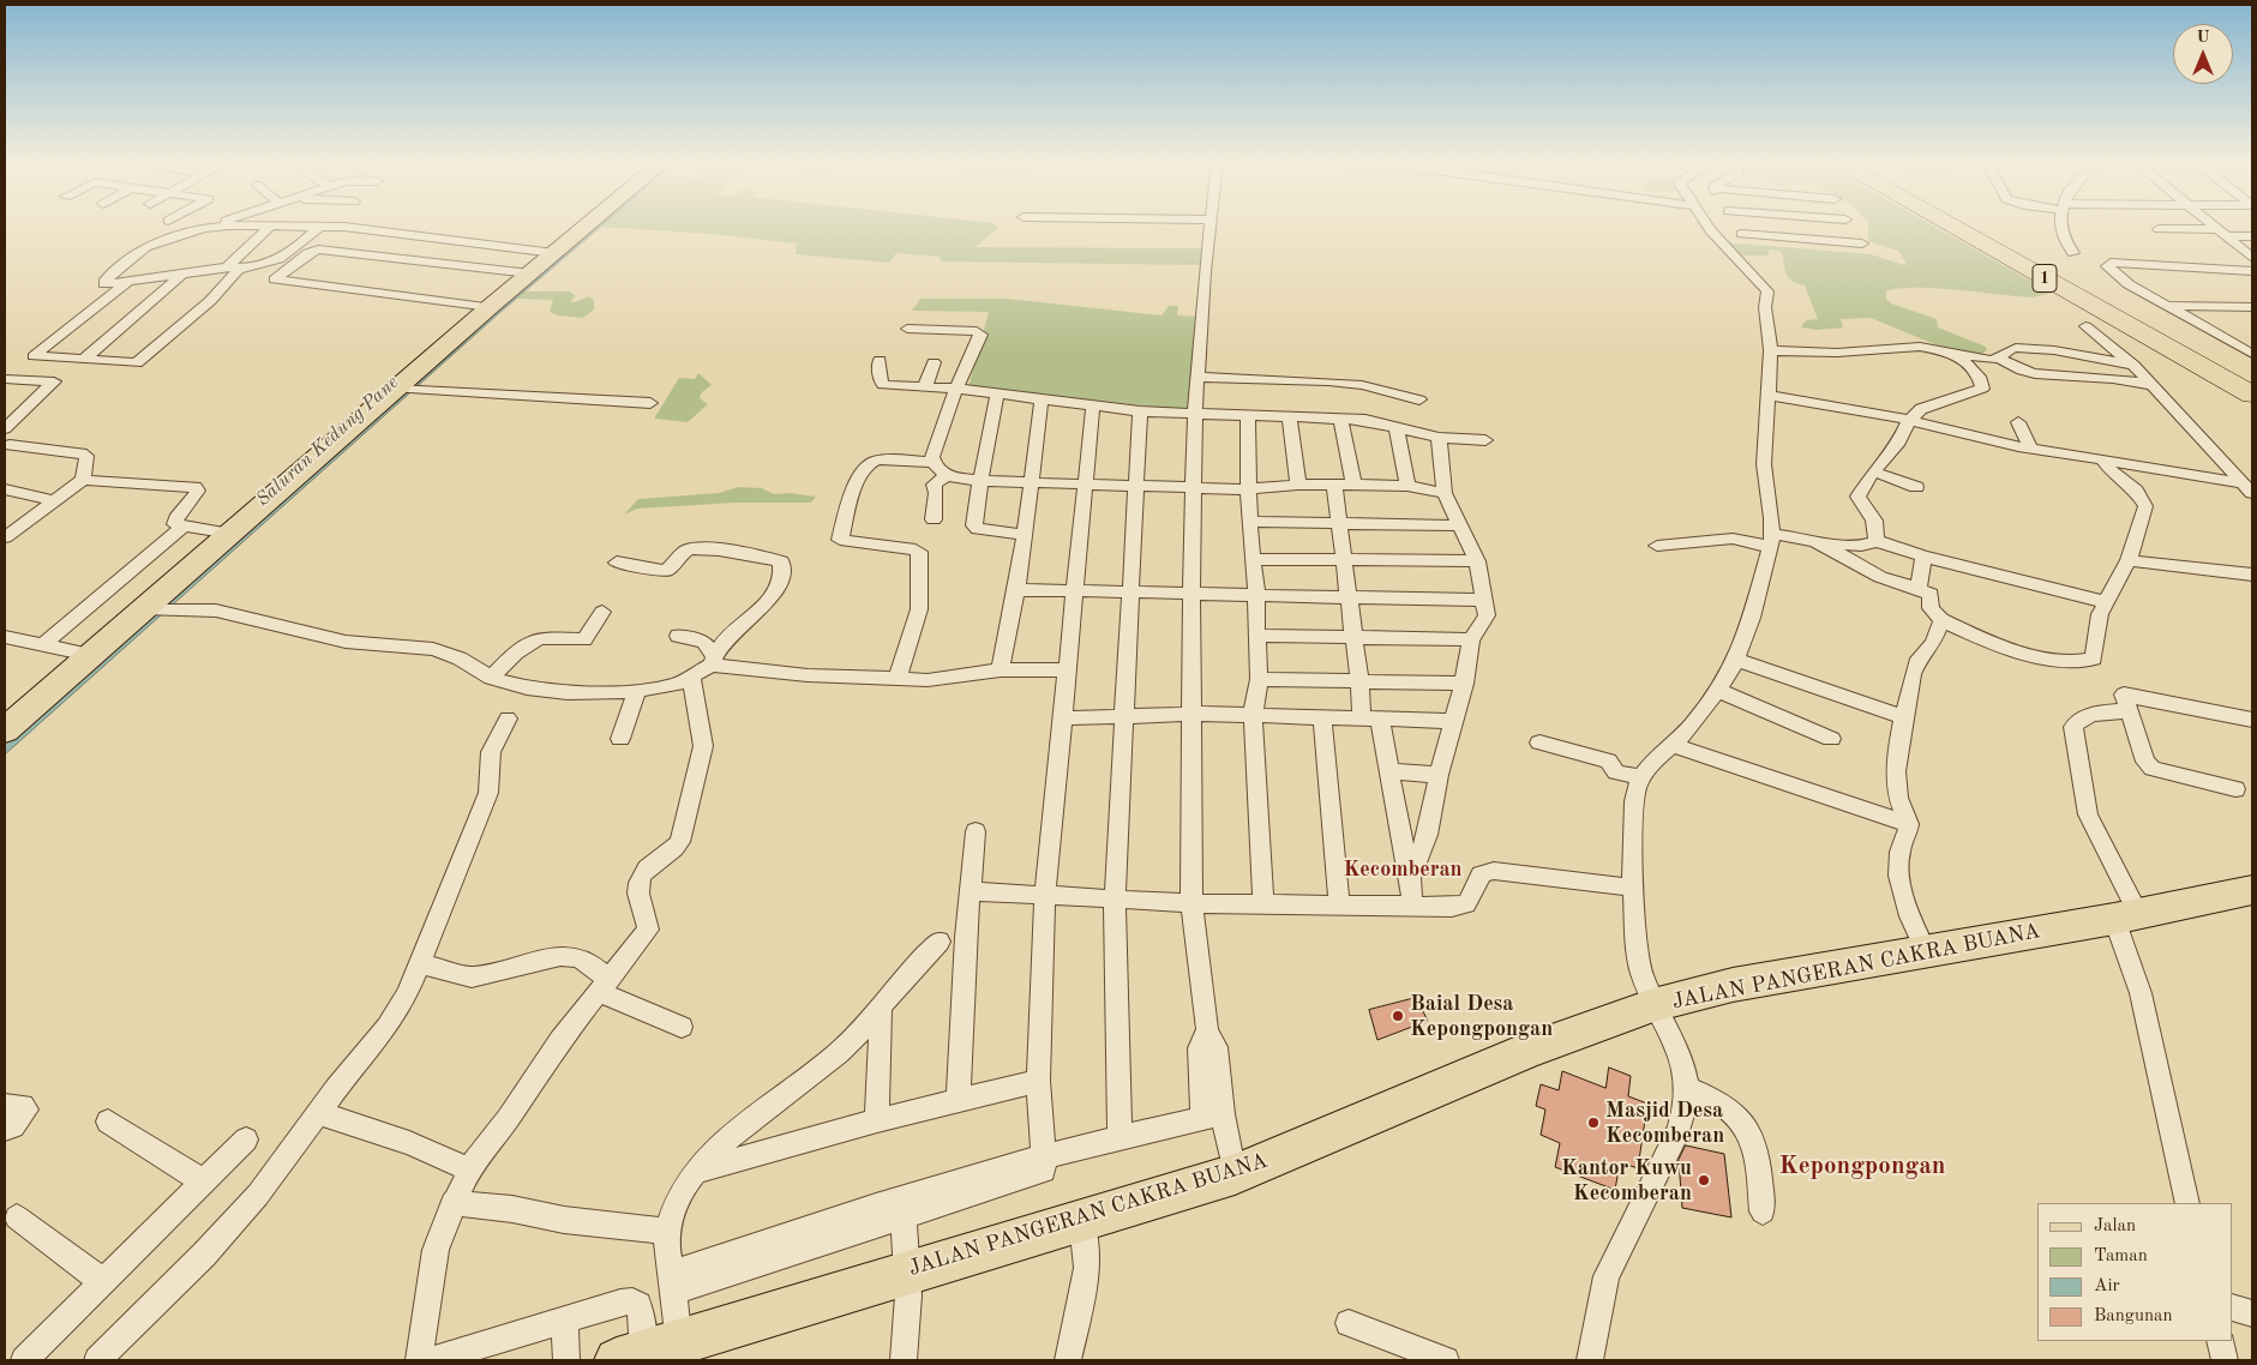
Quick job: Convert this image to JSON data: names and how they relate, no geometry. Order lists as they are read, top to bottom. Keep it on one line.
{"streets":{"highway":["1"],"main road":["JALAN PANGERAN CAKRA BUANA"]},"districts":["Kecomberan","Kepongpongan"],"water":["Saluran Kedung Pane"],"places":["Baial Desa Kepongpongan","Masjid Desa Kecomberan","Kantor Kuwu Kecomberan"],"legend":["Jalan","Taman","Air","Bangunan"],"north":"top"}
